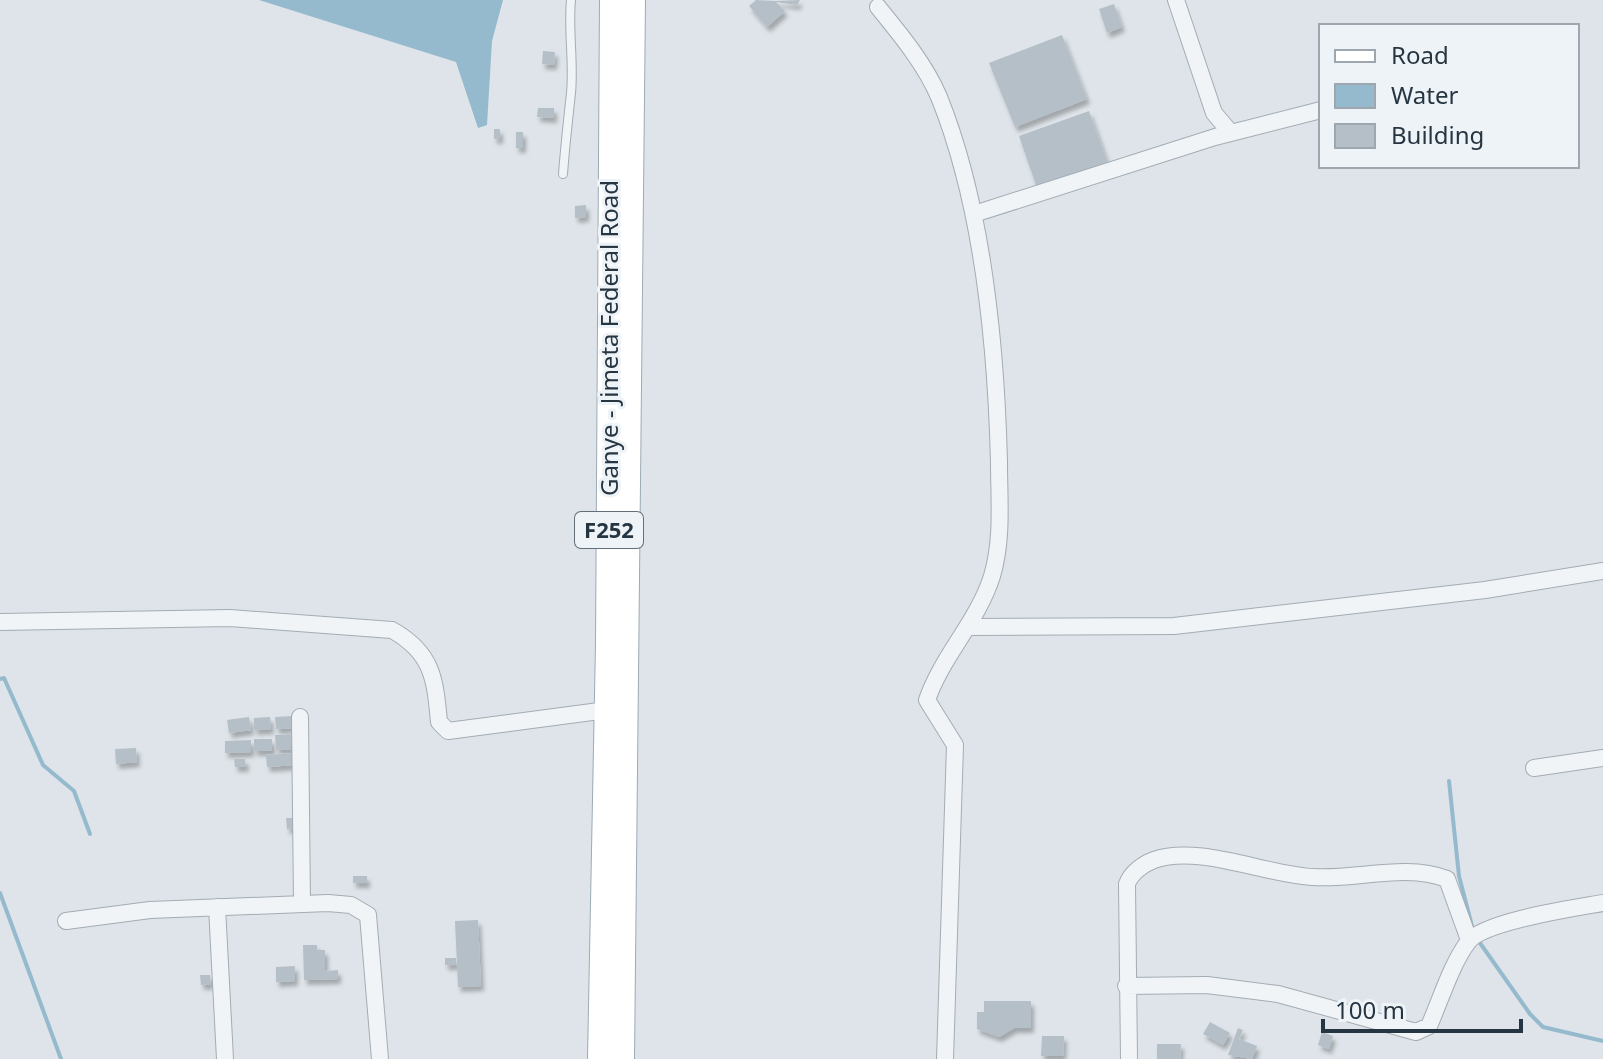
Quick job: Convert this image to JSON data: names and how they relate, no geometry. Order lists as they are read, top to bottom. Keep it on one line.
{"streets":{"main road":["Ganye - Jimeta Federal Road","F252"]},"legend":["Road","Water","Building"],"scale_bar":"100 m"}
